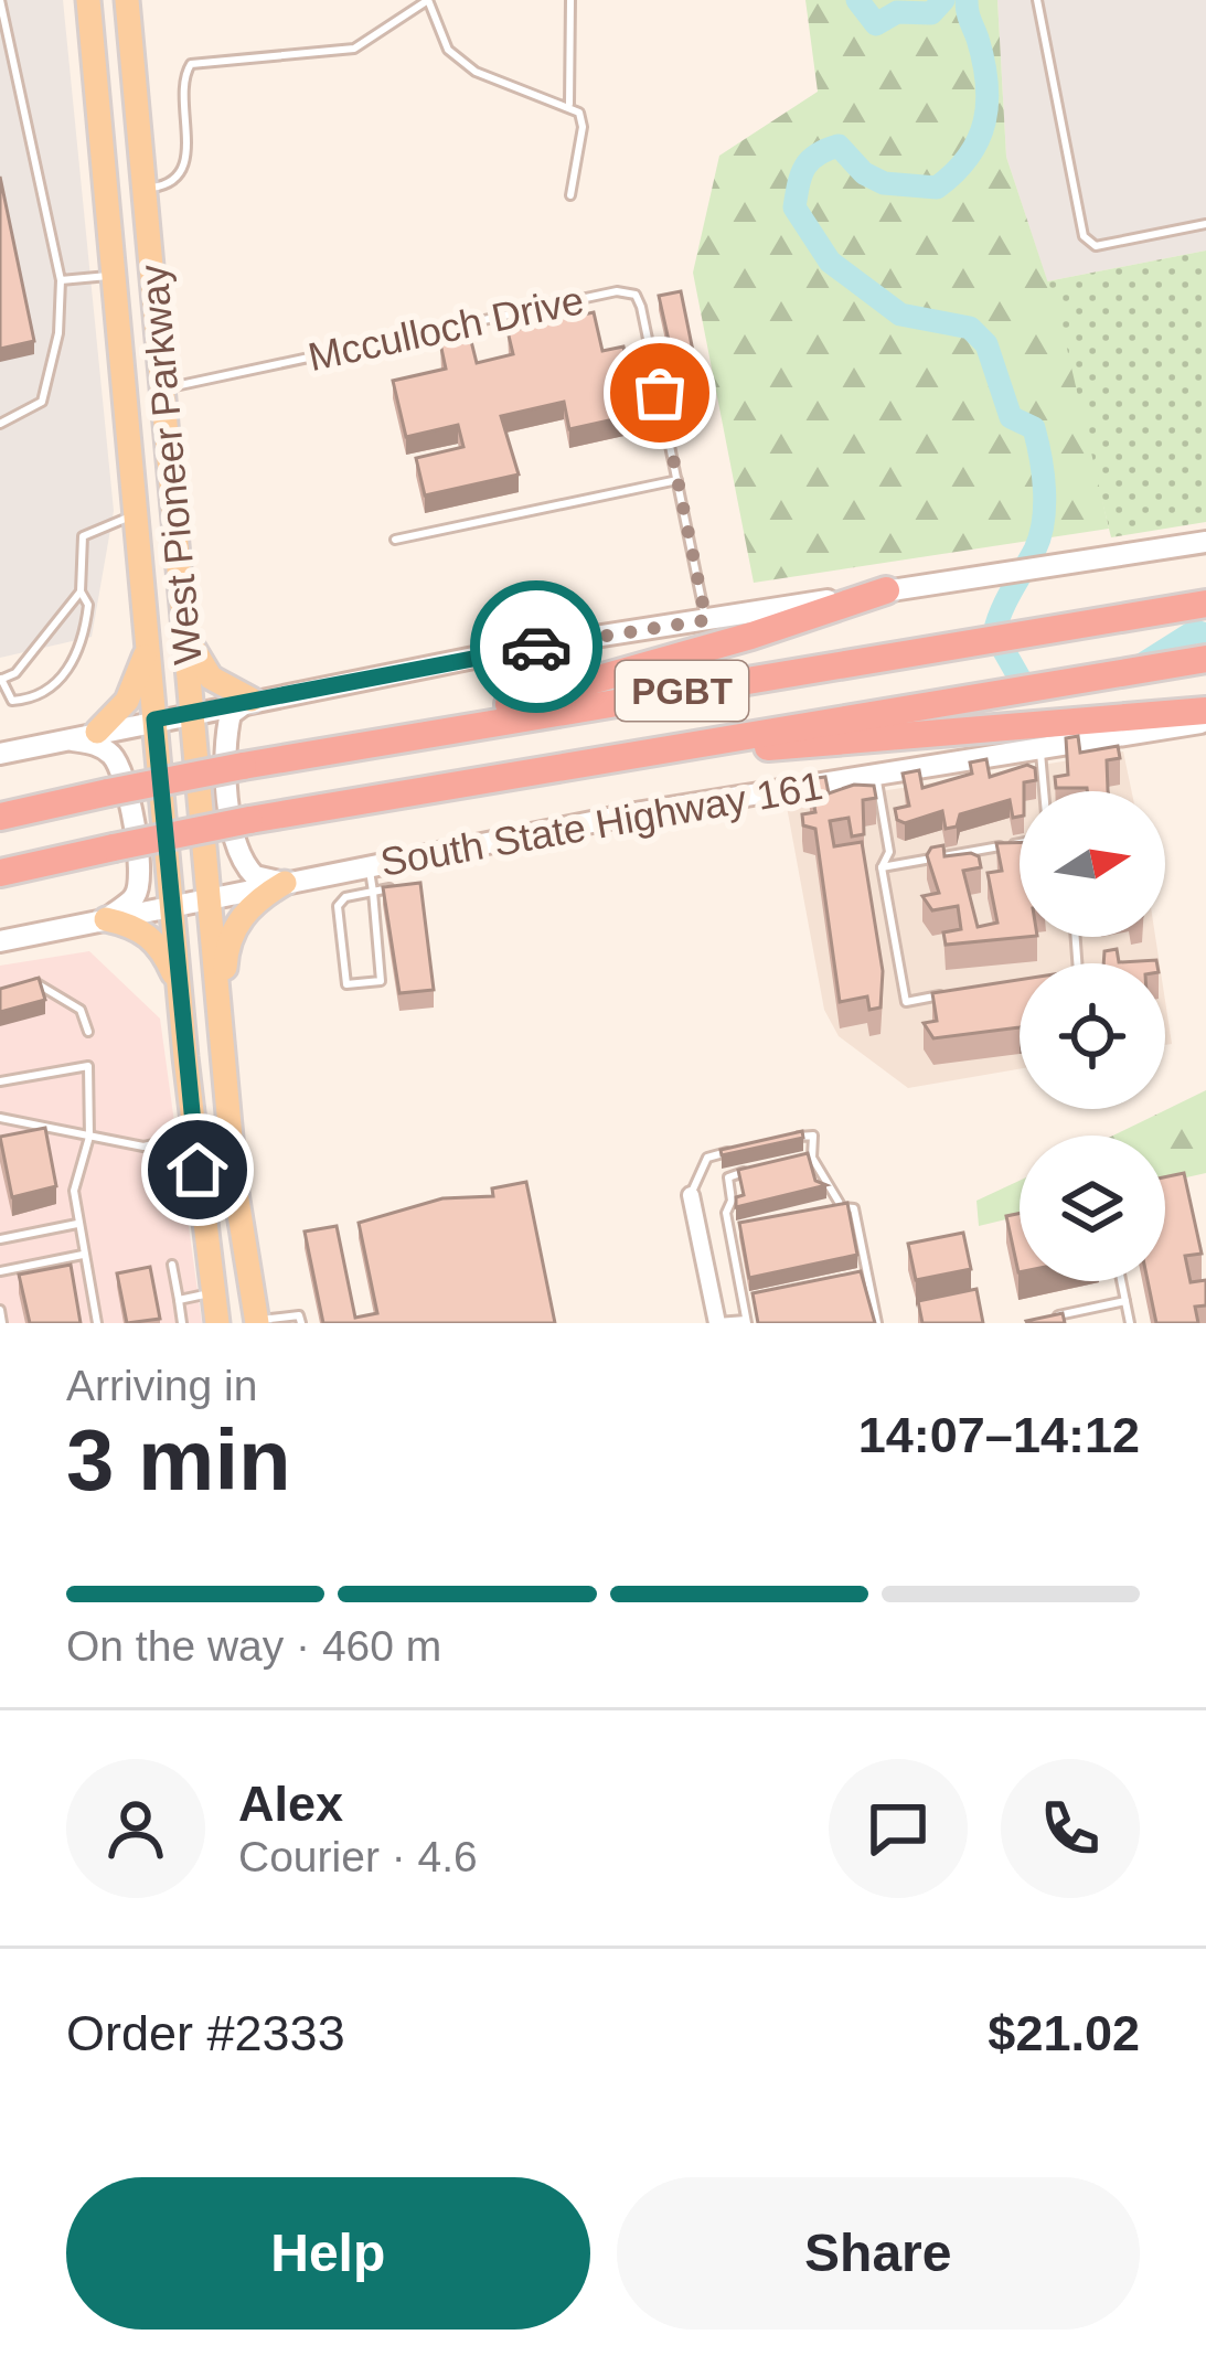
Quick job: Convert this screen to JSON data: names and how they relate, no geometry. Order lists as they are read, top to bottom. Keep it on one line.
{"streets":{"highway":["PGBT"],"main road":["West Pioneer Parkway","South State Highway 161"],"lane":["Mcculloch Drive"]},"crossings":[["Mcculloch Drive","West Pioneer Parkway"],["West Pioneer Parkway","South State Highway 161"]],"north":"right","page":{"heading":["3 min","Arriving in","14:07–14:12"],"panel":["Alex","Courier · 4.6","Order #2333","$21.02"],"bar":"On the way · 460 m","buttons":["Help","Share"]}}
